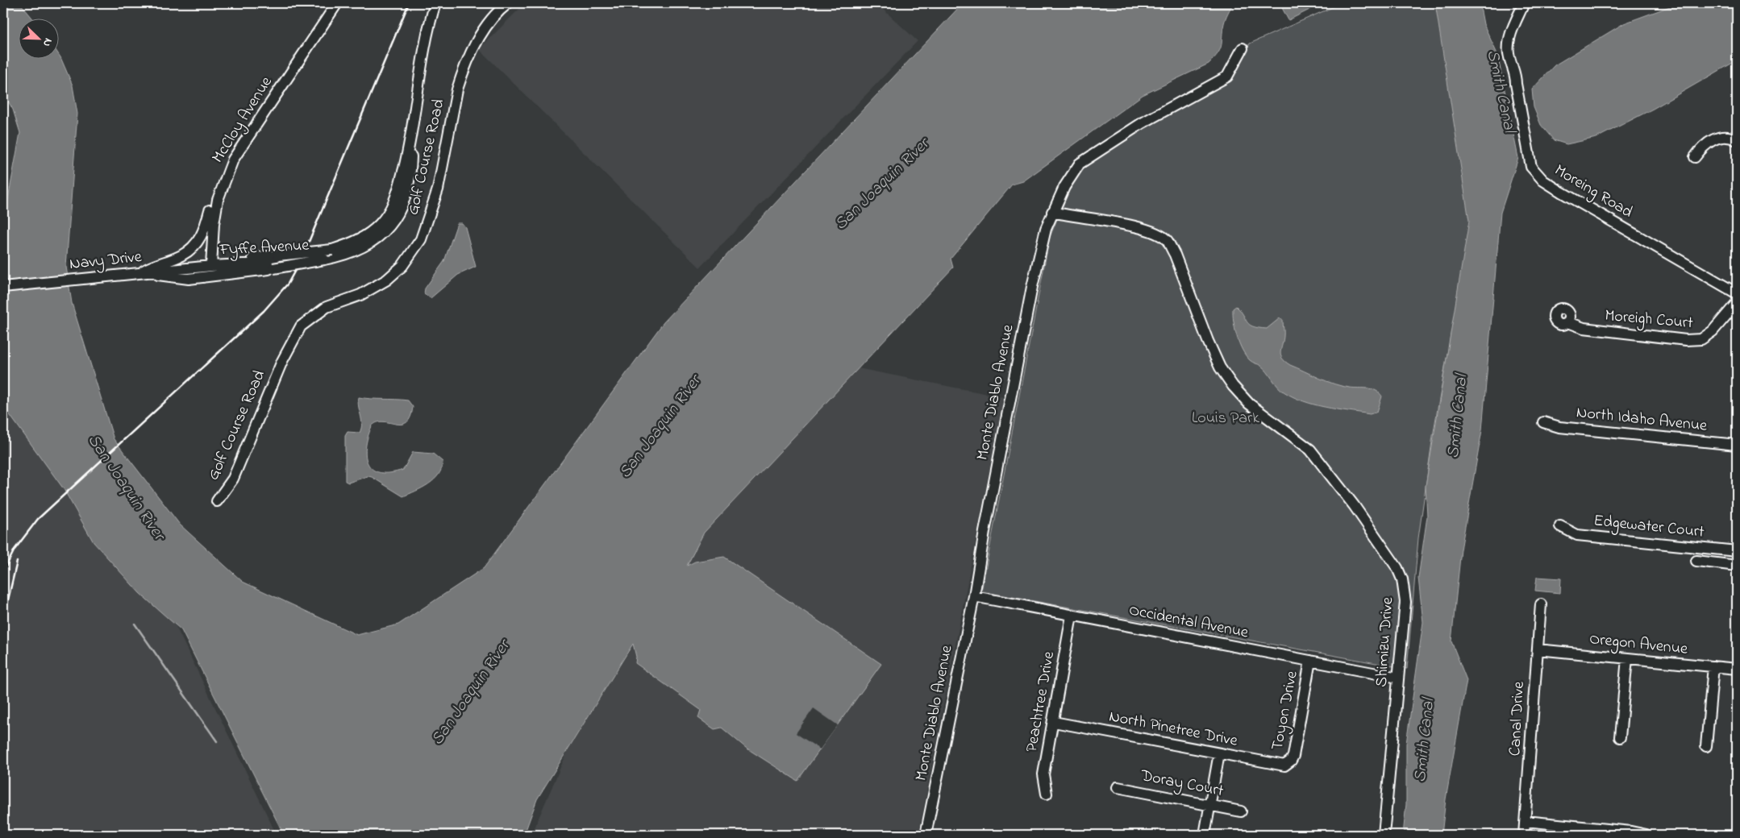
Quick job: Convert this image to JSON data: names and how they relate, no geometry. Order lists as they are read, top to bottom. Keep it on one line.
{"streets":{"street":["McCloy Avenue","Golf Course Road","Moreing Road","Fyffe Avenue","Navy Drive","Moreigh Court","Monte Diablo Avenue","North Idaho Avenue","Edgewater Court","Occidental Avenue","Shimizu Drive","Oregon Avenue","Peachtree Drive","Toyon Drive","Canal Drive","North Pinetree Drive","Doray Court"]},"crossings":[["McCloy Avenue","Fyffe Avenue"],["McCloy Avenue","Navy Drive"],["Fyffe Avenue","Navy Drive"],["Monte Diablo Avenue","Occidental Avenue"],["Monte Diablo Avenue","Shimizu Drive"],["Occidental Avenue","Shimizu Drive"],["Occidental Avenue","Peachtree Drive"],["Occidental Avenue","Toyon Drive"],["Oregon Avenue","Canal Drive"],["Peachtree Drive","North Pinetree Drive"],["Toyon Drive","North Pinetree Drive"]],"water":["Smith Canal","San Joaquin River"],"parks":["Louis Park"],"north":"bottom right"}
